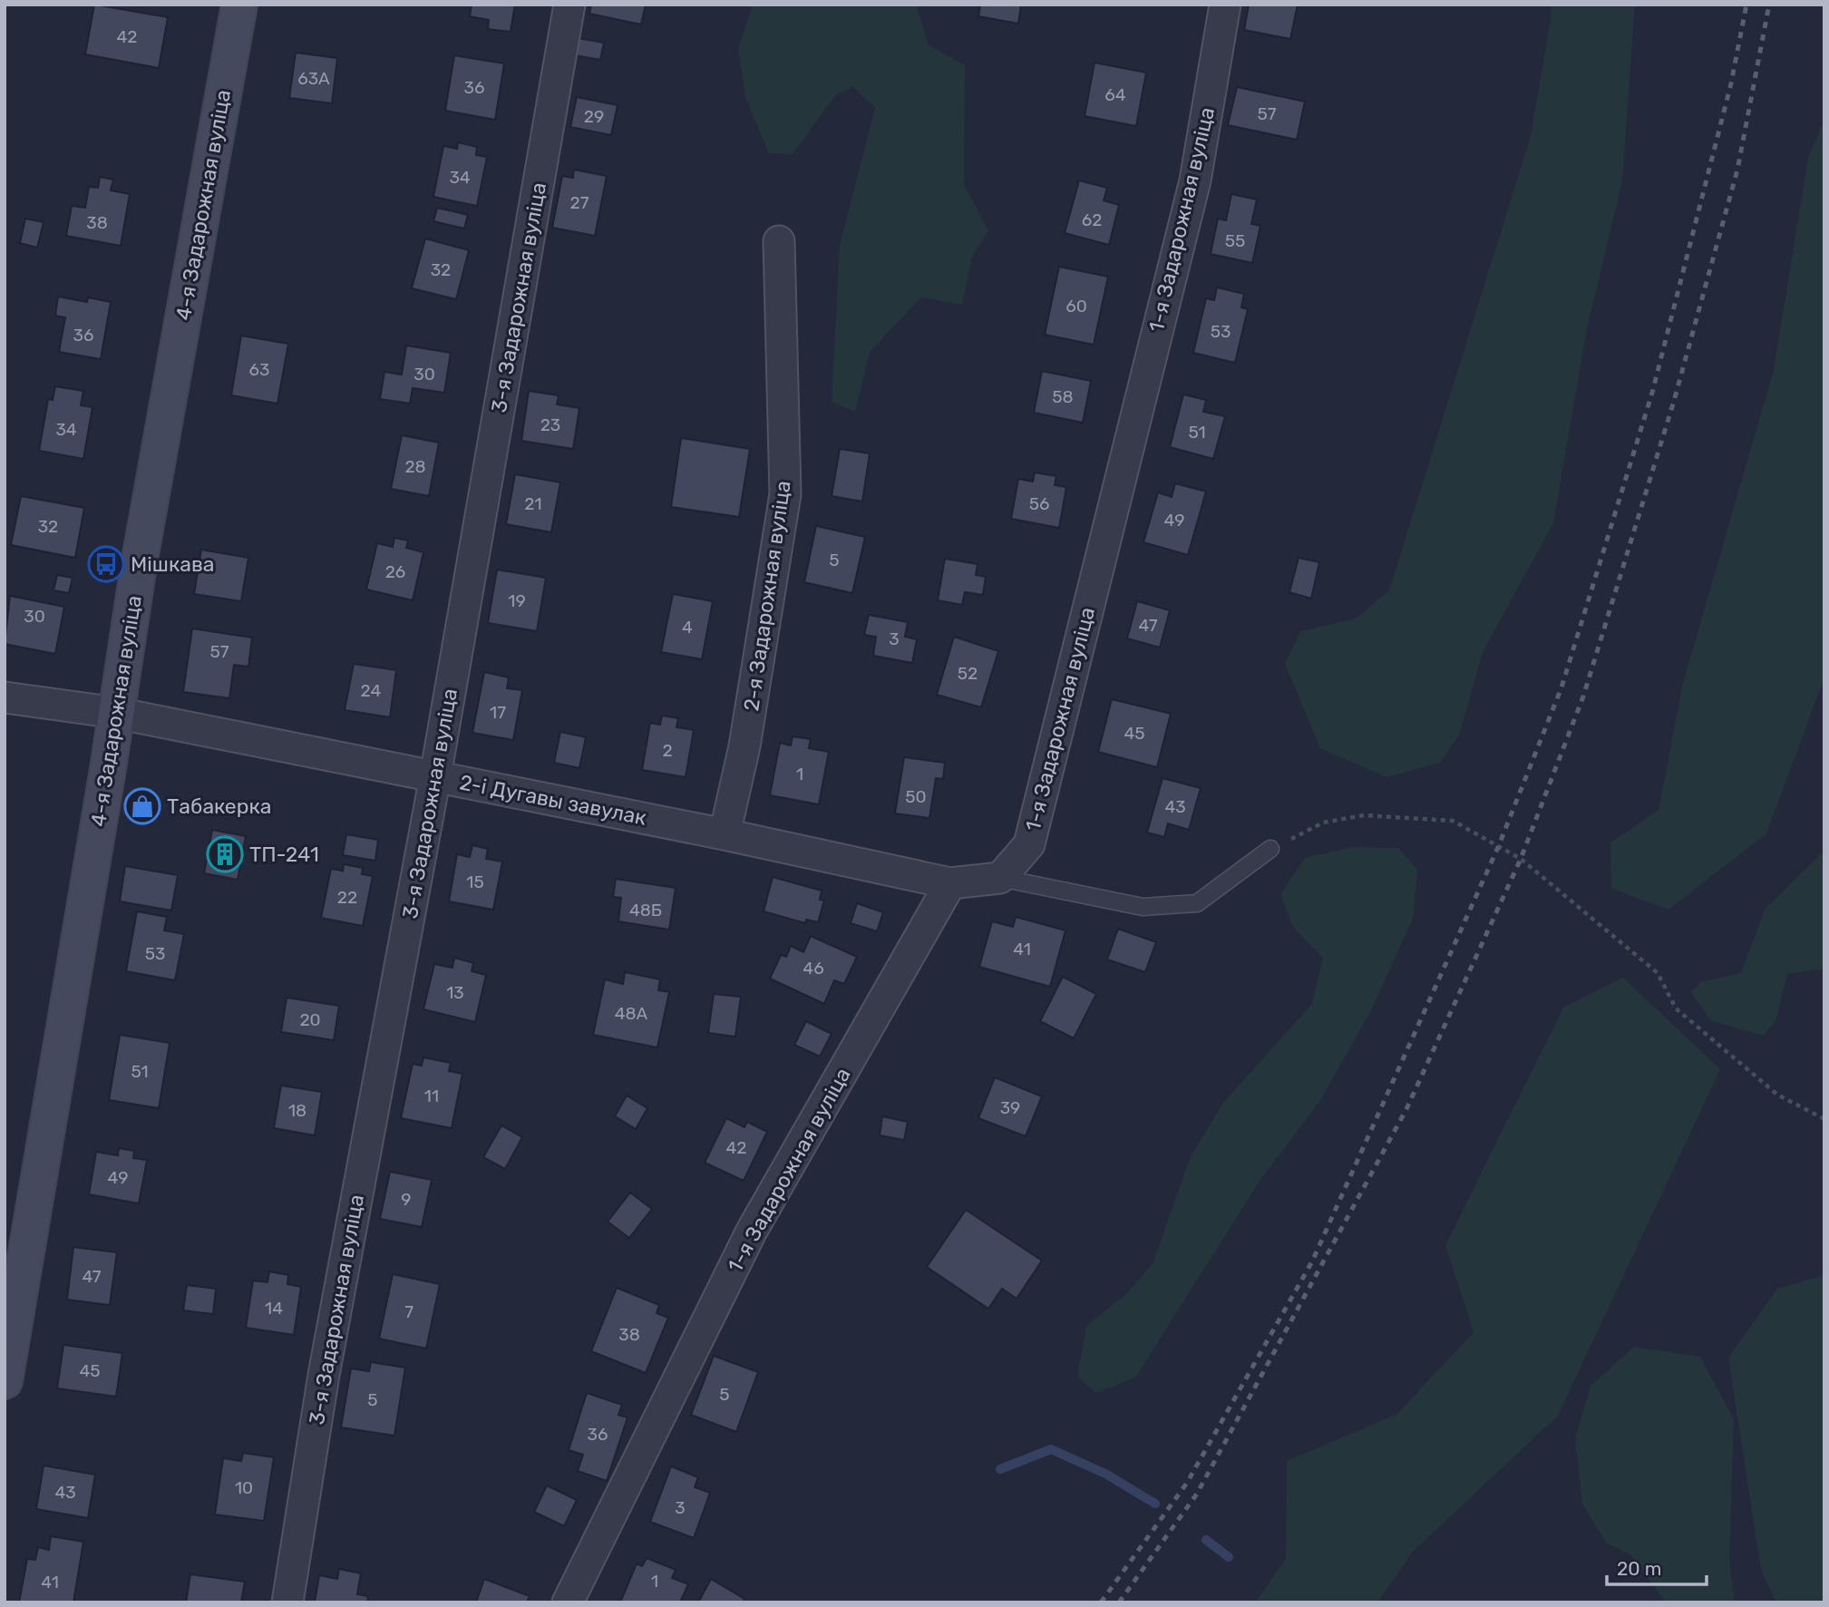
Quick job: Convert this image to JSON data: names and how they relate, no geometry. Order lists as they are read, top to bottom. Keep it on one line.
{"streets":{"main road":["4-я Задарожная вуліца"],"street":["1-я Задарожная вуліца","3-я Задарожная вуліца","2-я Задарожная вуліца","2-і Дугавы завулак"]},"crossings":[["4-я Задарожная вуліца","2-і Дугавы завулак"],["1-я Задарожная вуліца","2-і Дугавы завулак"],["3-я Задарожная вуліца","2-і Дугавы завулак"],["2-я Задарожная вуліца","2-і Дугавы завулак"]],"places":{"bus stop":["Мішкава"],"shop":["Табакерка"],"building":["ТП-241"]},"house_numbers":["42","63А","36","64","57","29","34","27","62","38","55","32","60","53","36","63","30","58","23","34","51","28","21","56","49","32","5","26","19","30","47","4","3","57","52","24","17","45","2","1","50","43","15","22","48Б","41","53","46","13","48А","20","51","11","39","18","42","49","9","47","14","7","38","45","5","5","36","10","43","3","1","41"],"scale_bar":"20 m"}
